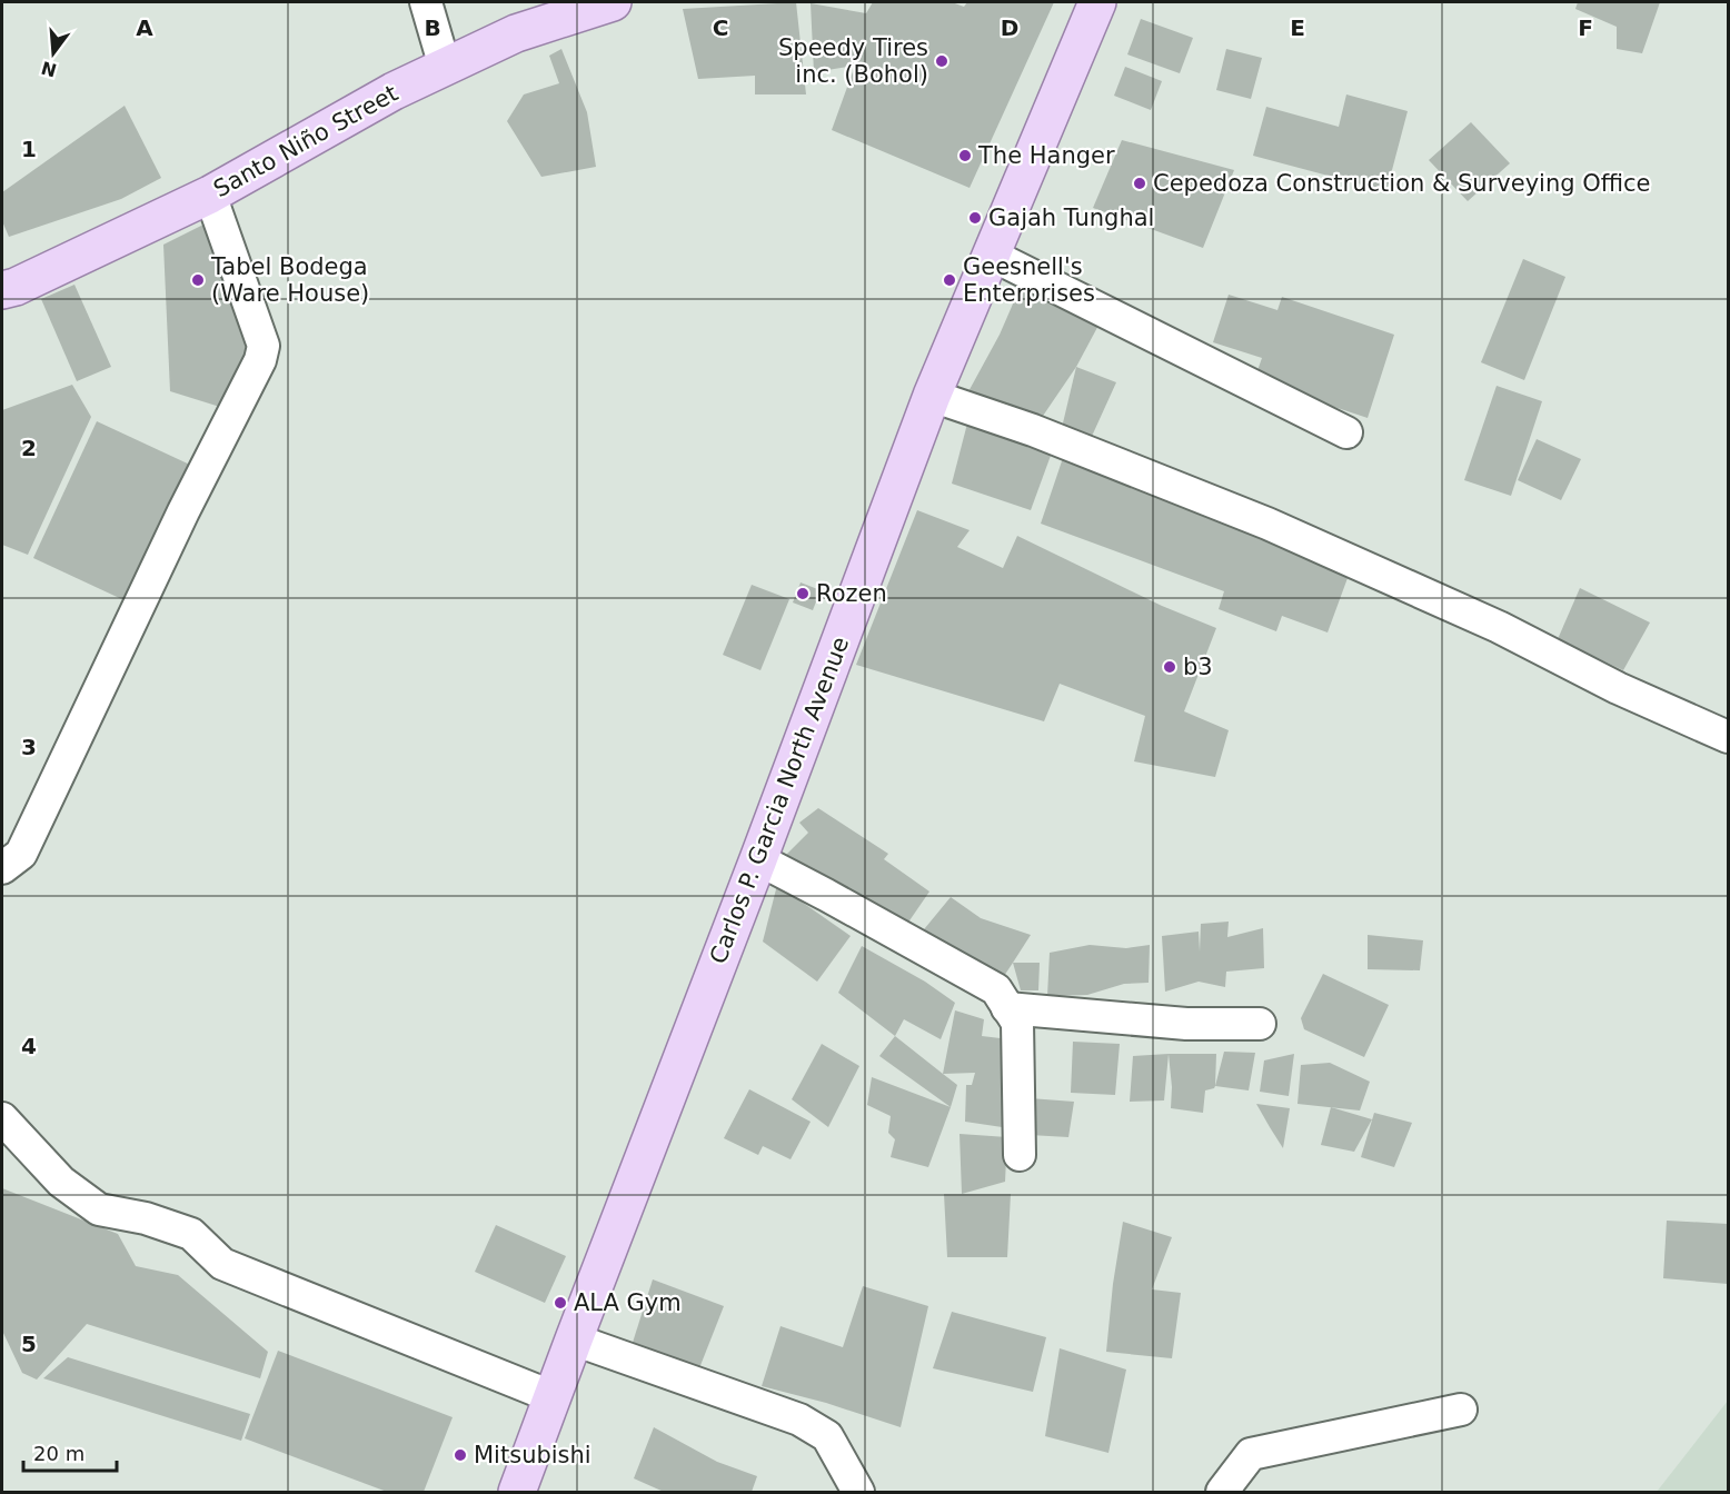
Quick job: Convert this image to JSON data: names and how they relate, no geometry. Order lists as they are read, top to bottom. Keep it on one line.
{"streets":{"main road":["Santo Niño Street","Carlos P. Garcia North Avenue"]},"places":["Speedy Tires inc. (Bohol)","The Hanger","Cepedoza Construction & Surveying Office","Gajah Tunghal","Tabel Bodega (Ware House)","Geesnell's Enterprises","Rozen","b3","ALA Gym","Mitsubishi"],"scale_bar":"20 m","north":"bottom","grid":{"columns":["A","B","C","D","E","F"],"rows":["1","2","3","4","5"]}}
